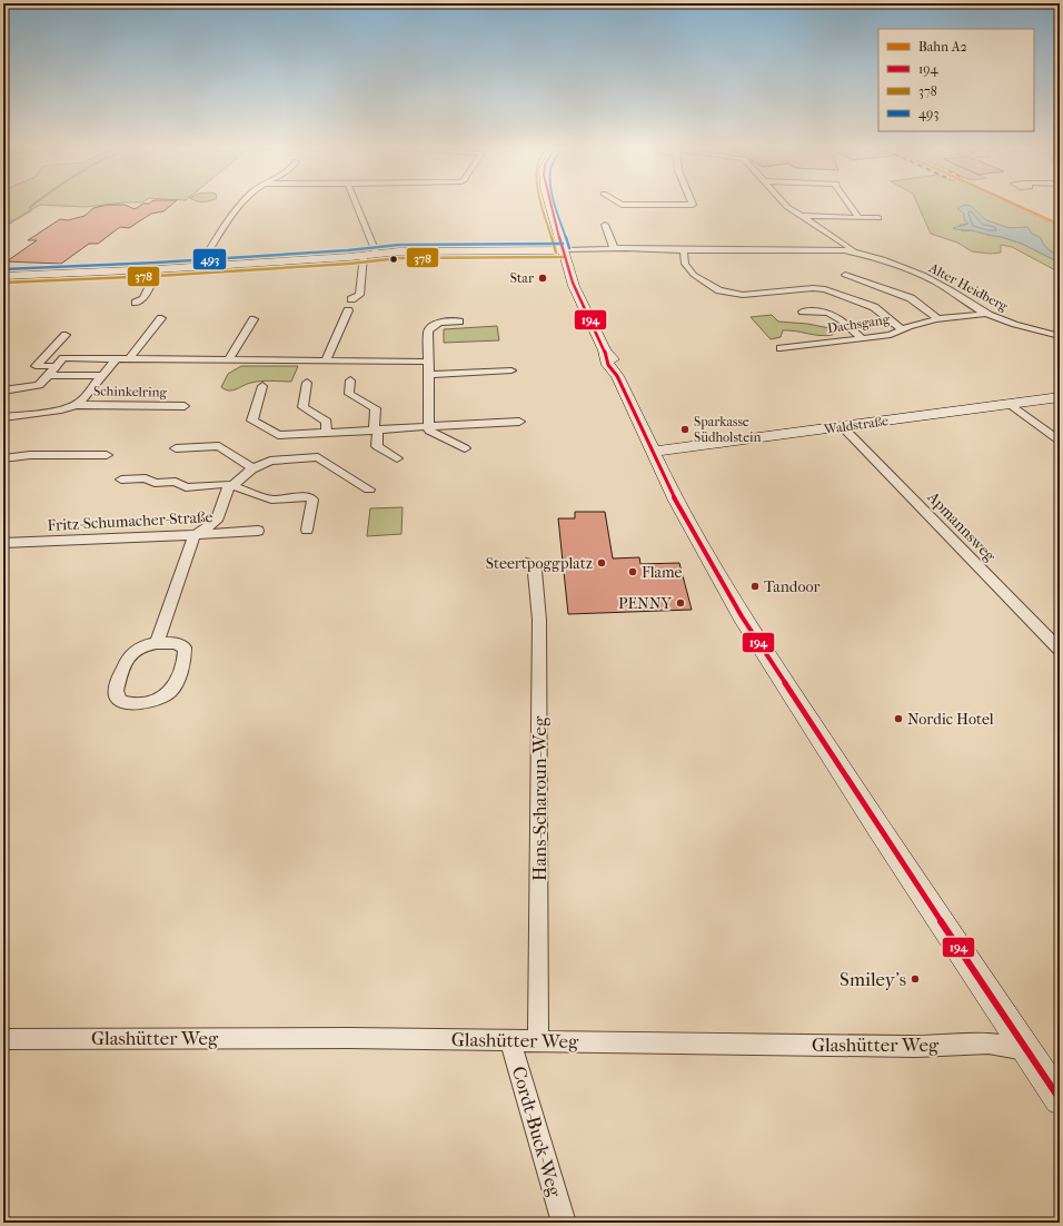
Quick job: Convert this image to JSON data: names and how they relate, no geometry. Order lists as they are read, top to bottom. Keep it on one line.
{"streets":{"main road":["Waldstraße"],"street":["Alter Heidberg","Dachsgang","Schinkelring","Fritz-Schumacher-Straße","Apmannsweg","Hans-Scharoun-Weg","Glashütter Weg","Cordt-Buck-Weg"]},"crossings":[["Alter Heidberg","Dachsgang"],["Waldstraße","Apmannsweg"],["Hans-Scharoun-Weg","Glashütter Weg"],["Glashütter Weg","Cordt-Buck-Weg"]],"places":["Star","Sparkasse Südholstein","Steertpoggplatz","Flame","Tandoor","PENNY","Nordic Hotel","Smiley's"],"lines":["rail line A2","transit line 194","transit line 378","transit line 493"],"legend":["Bahn A2","194","378","493"]}
